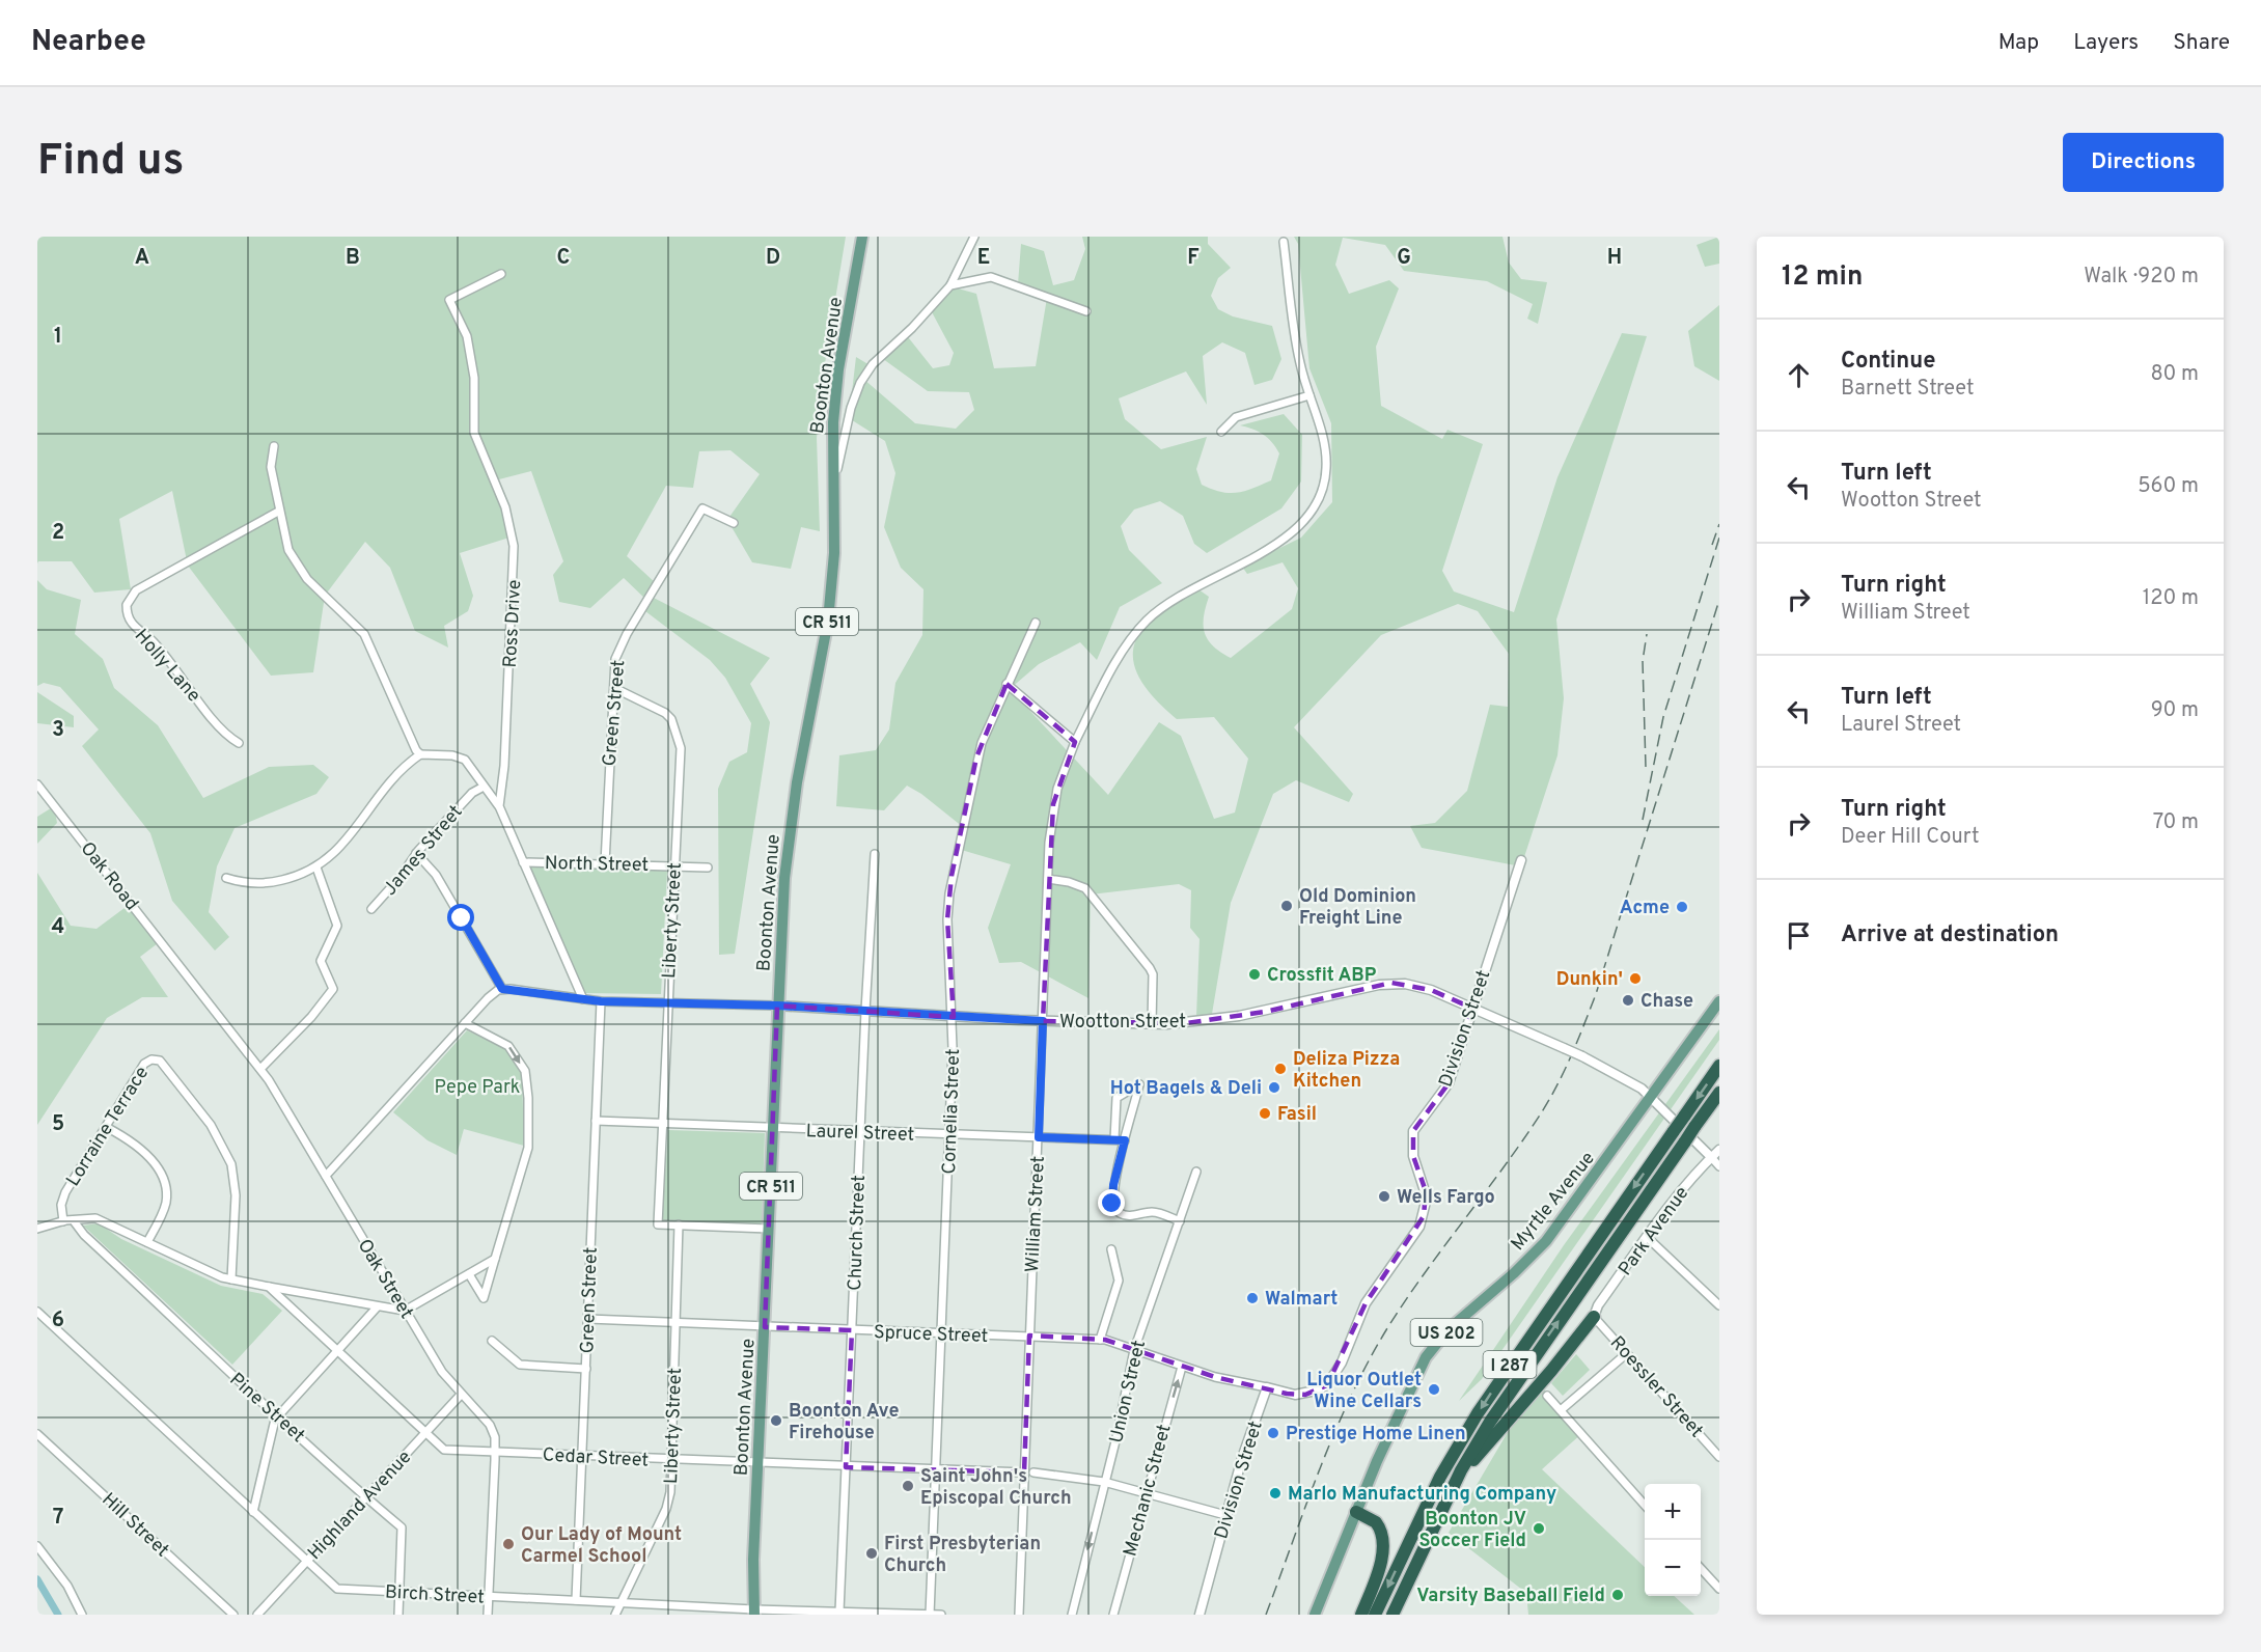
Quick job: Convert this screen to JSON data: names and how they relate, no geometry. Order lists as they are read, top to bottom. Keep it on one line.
{"streets":{"highway":["I 287"],"main road":["Boonton Avenue","CR 511","Myrtle Avenue","US 202"],"street":["Ross Drive","Holly Lane","Green Street","James Street","North Street","Oak Road","Liberty Street","Wootton Street","Division Street","Cornelia Street","Lorraine Terrace","Laurel Street","William Street","Park Avenue","Church Street","Oak Street","Spruce Street","Roessler Street","Union Street","Pine Street","Cedar Street","Mechanic Street","Highland Avenue","Hill Street","Birch Street"]},"crossings":[["Boonton Avenue","Wootton Street"],["Boonton Avenue","Laurel Street"],["Boonton Avenue","Spruce Street"],["Boonton Avenue","Cedar Street"],["Boonton Avenue","Birch Street"],["Green Street","North Street"],["Green Street","Liberty Street"],["Green Street","Wootton Street"],["Green Street","Laurel Street"],["Green Street","Spruce Street"],["Green Street","Cedar Street"],["Green Street","Birch Street"],["North Street","Liberty Street"],["Oak Road","Oak Street"],["Liberty Street","Wootton Street"],["Liberty Street","Laurel Street"],["Liberty Street","Spruce Street"],["Liberty Street","Cedar Street"],["Liberty Street","Birch Street"],["Wootton Street","Division Street"],["Wootton Street","Cornelia Street"],["Wootton Street","Myrtle Avenue"],["Wootton Street","William Street"],["Wootton Street","Park Avenue"],["Wootton Street","Church Street"],["Division Street","Spruce Street"],["Cornelia Street","Laurel Street"],["Cornelia Street","Spruce Street"],["Cornelia Street","Cedar Street"],["Cornelia Street","Birch Street"],["Laurel Street","William Street"],["Laurel Street","Church Street"],["William Street","Spruce Street"],["William Street","Cedar Street"],["Park Avenue","Roessler Street"],["Church Street","Spruce Street"],["Church Street","Cedar Street"],["Church Street","Birch Street"],["Oak Street","Cedar Street"],["Oak Street","Highland Avenue"],["Oak Street","Birch Street"],["Spruce Street","Union Street"],["Spruce Street","Mechanic Street"],["Pine Street","Highland Avenue"],["Pine Street","Birch Street"],["Cedar Street","Highland Avenue"],["Highland Avenue","Birch Street"]],"one_way":["Mechanic Street"],"parks":["Pepe Park"],"places":["Old Dominion Freight Line","Acme","Crossfit ABP","Dunkin'","Chase","Deliza Pizza Kitchen","Hot Bagels & Deli","Fasil","Wells Fargo","Walmart","Liquor Outlet Wine Cellars","Boonton Ave Firehouse","Prestige Home Linen","Saint John's Episcopal Church","Marlo Manufacturing Company","Boonton JV Soccer Field","Our Lady of Mount Carmel School","First Presbyterian Church","Varsity Baseball Field"],"page":{"header":"Nearbee","nav":["Map","Layers","Share"],"buttons":"Directions","title":"Find us","heading":["12 min","Walk · 920 m"],"list":[["Continue","Barnett Street","80 m"],["Turn left","Wootton Street","560 m"],["Turn right","William Street","120 m"],["Turn left","Laurel Street","90 m"],["Turn right","Deer Hill Court","70 m"],"Arrive at destination"],"map_buttons":["+","−"]},"grid":{"columns":["A","B","C","D","E","F","G","H"],"rows":["1","2","3","4","5","6","7"]}}
